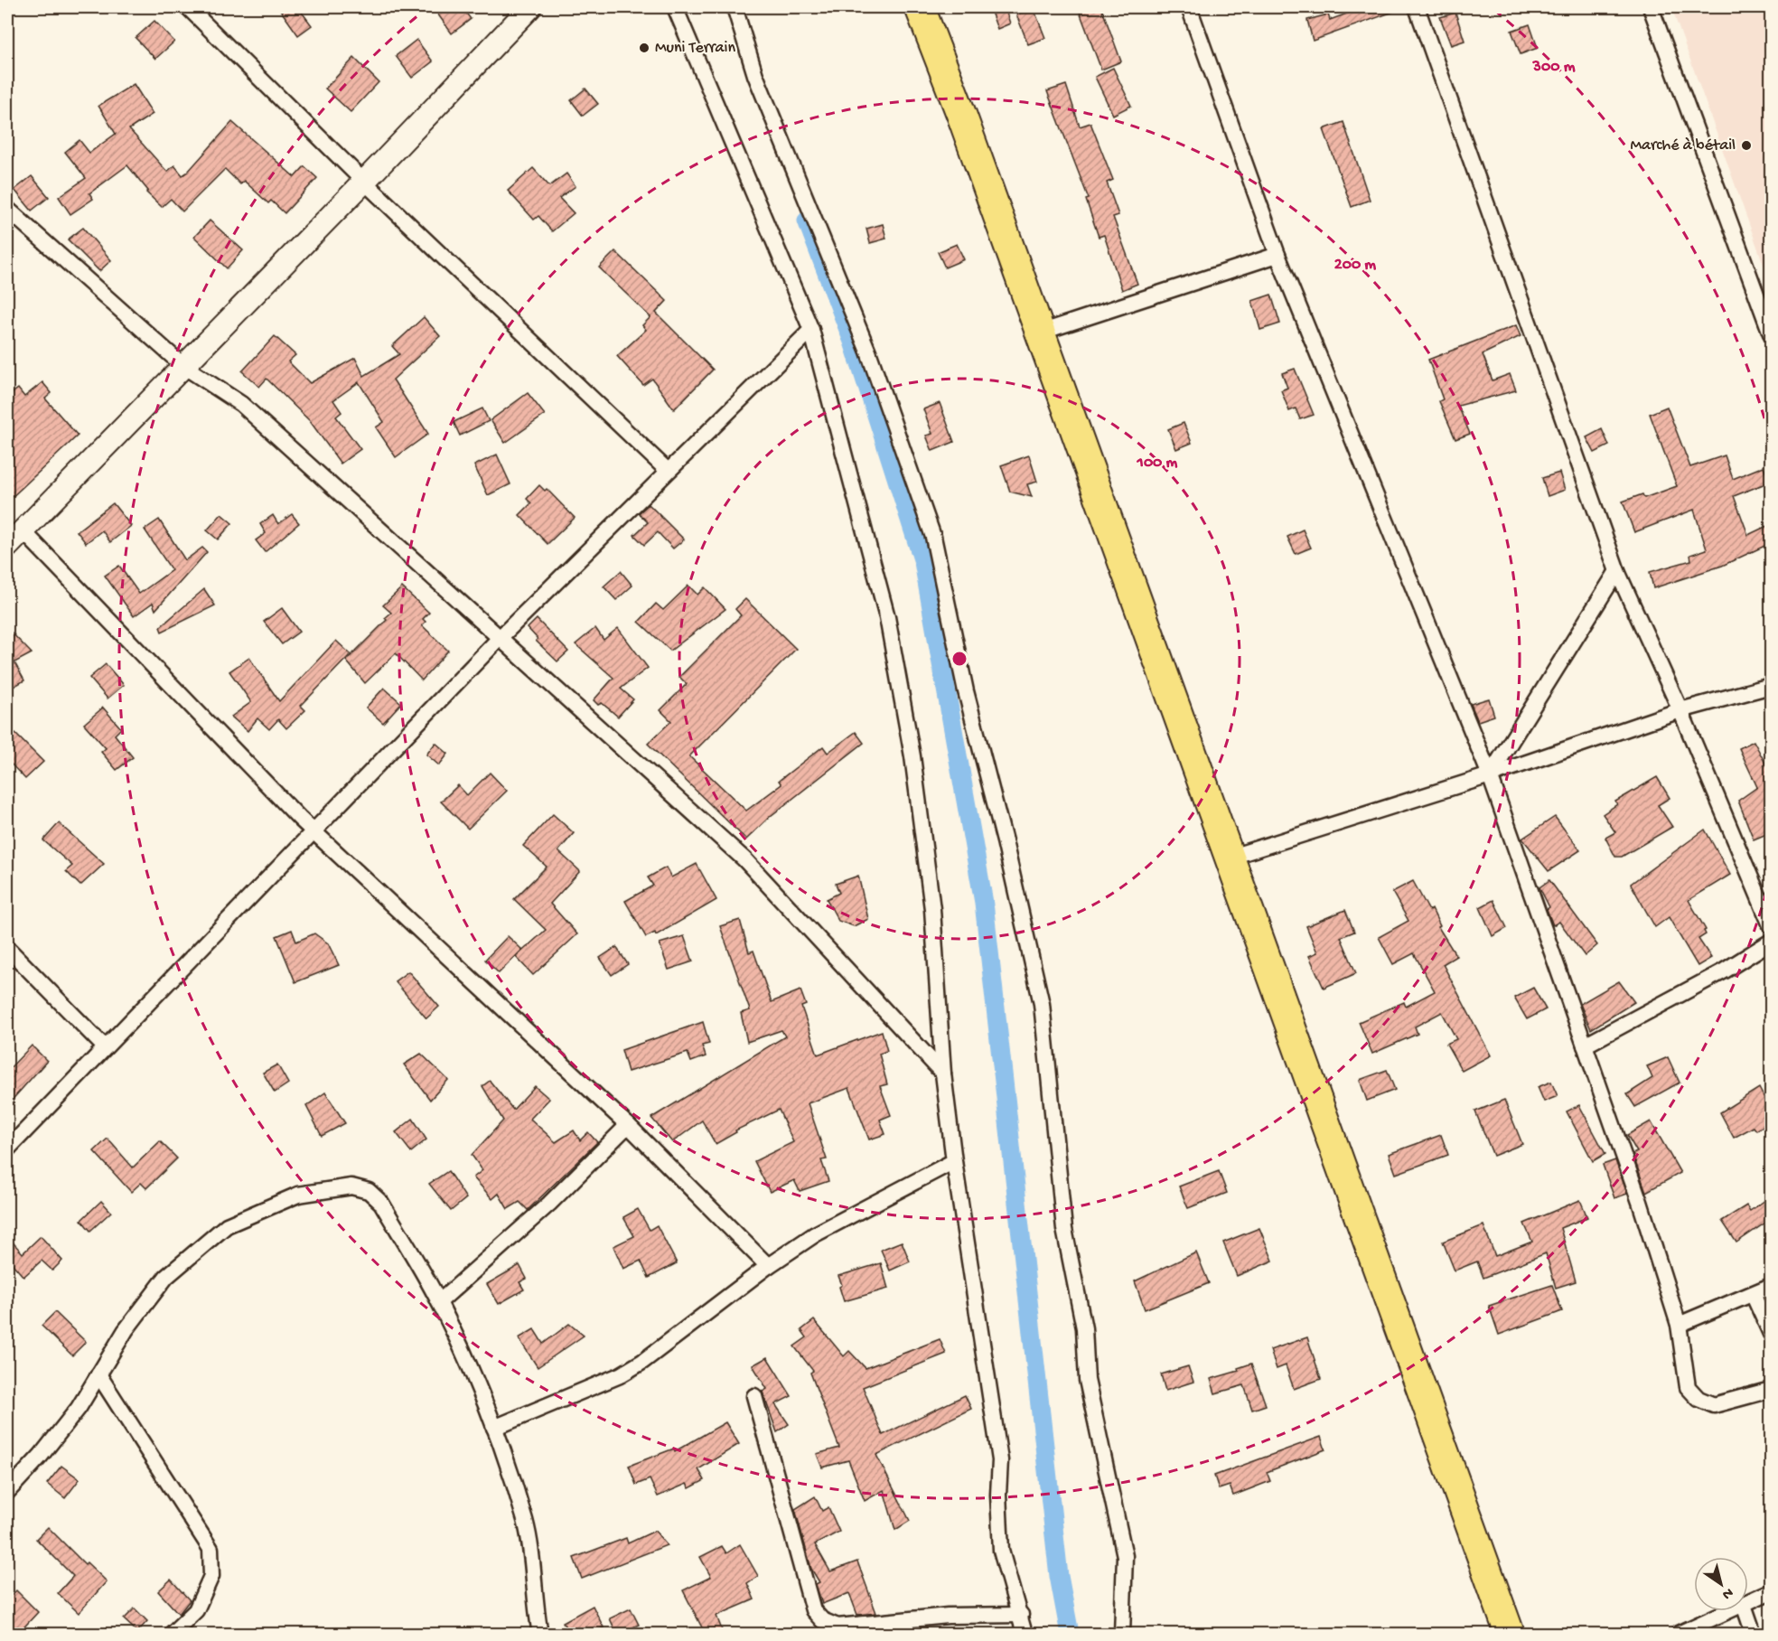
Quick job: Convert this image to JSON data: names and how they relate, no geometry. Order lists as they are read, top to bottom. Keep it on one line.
{"places":["Muni Terrain","Marché à bétail"],"north":"bottom right","rings":["300 m","200 m","100 m"]}
